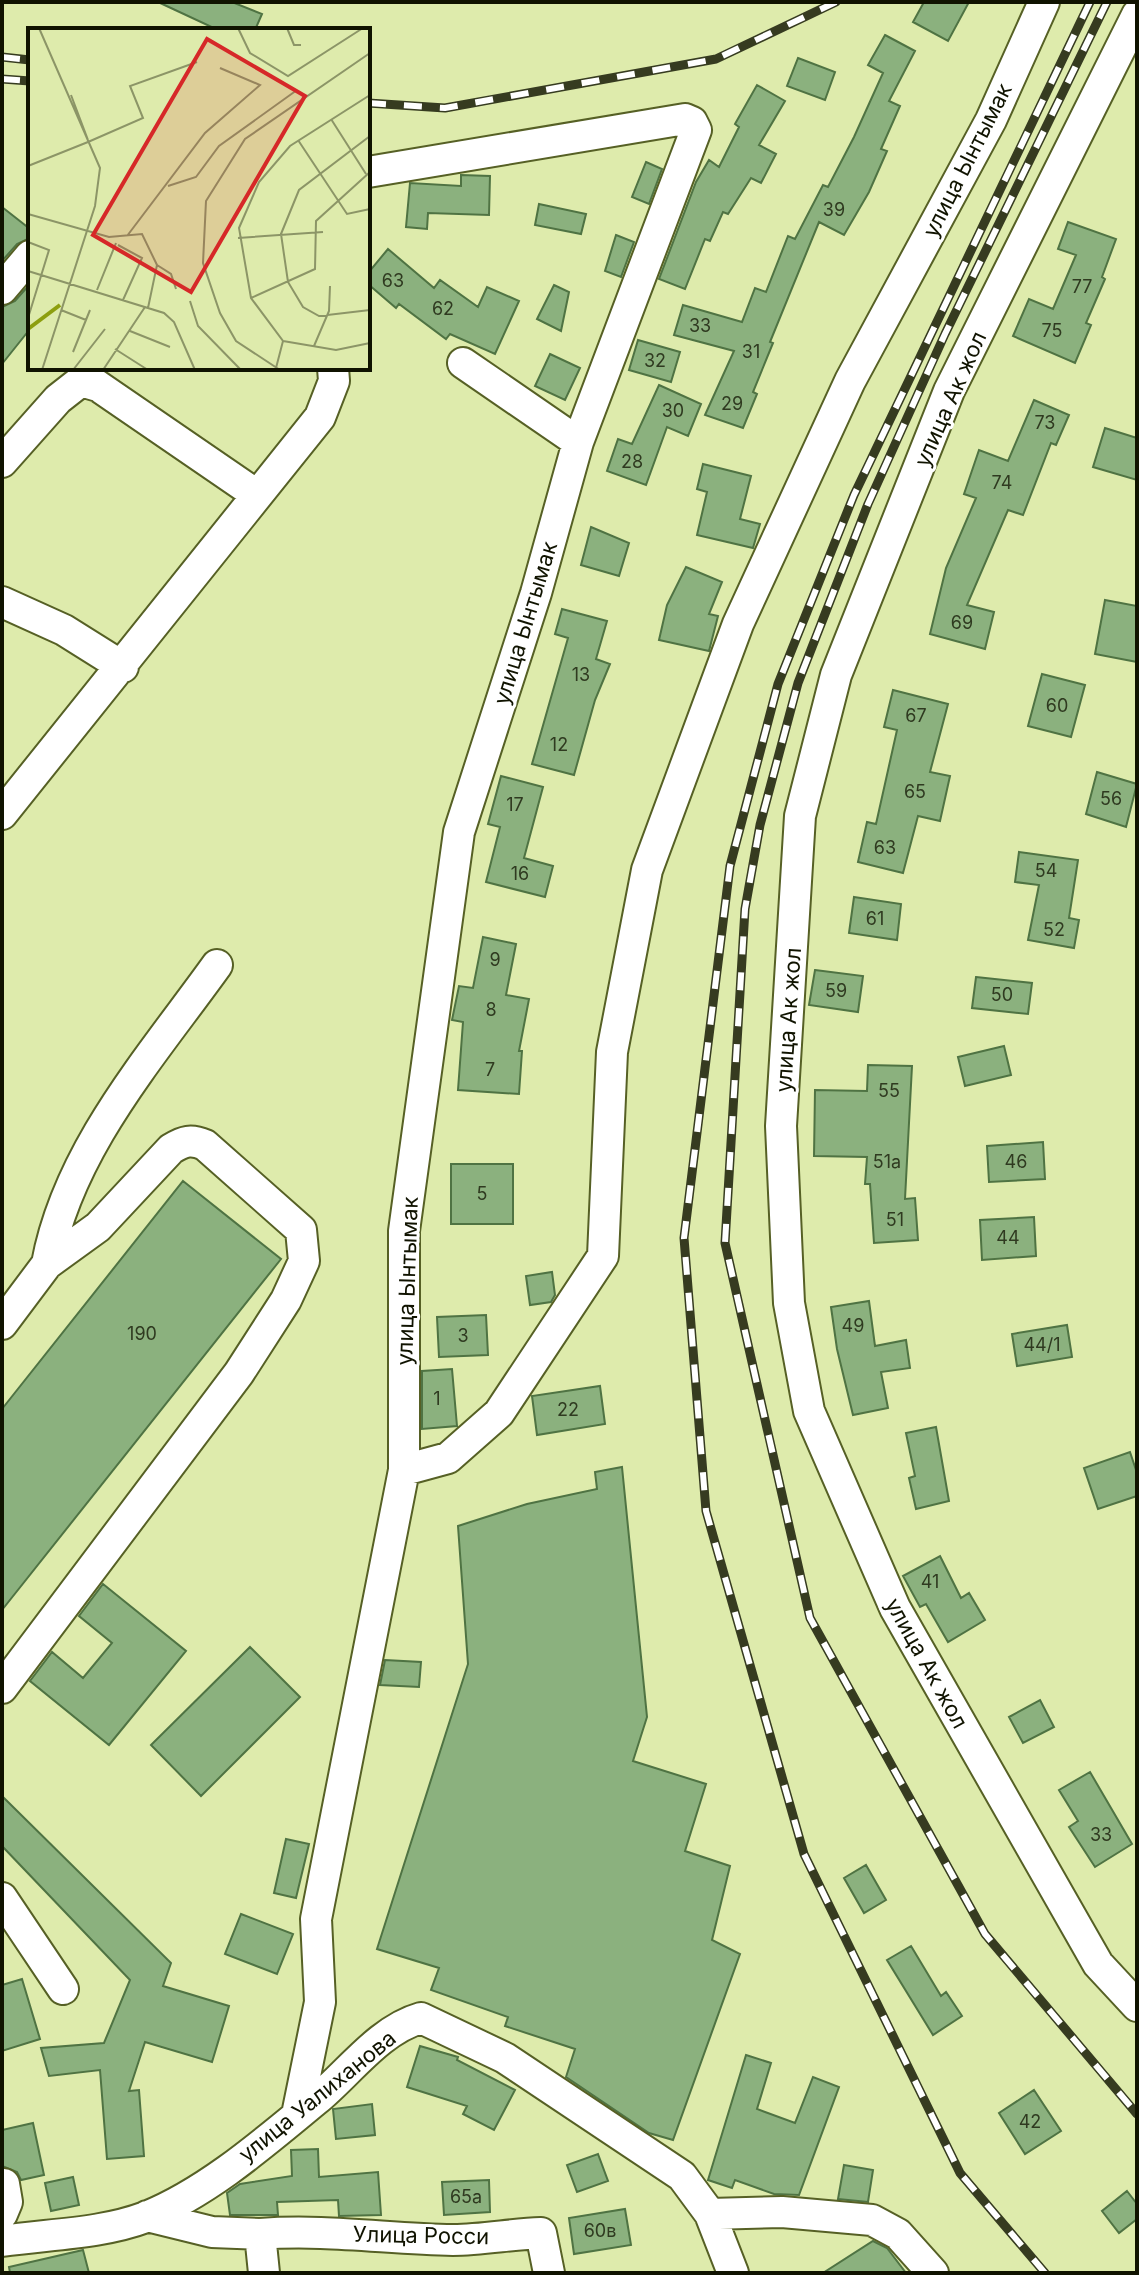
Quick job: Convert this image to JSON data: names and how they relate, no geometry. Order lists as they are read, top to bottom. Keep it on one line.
{"streets":{"street":["улица Ынтымак","улица Ак жол","улица Уалиханова","Улица Росси"]},"crossings":[["улица Ынтымак","улица Уалиханова"],["улица Уалиханова","Улица Росси"]],"house_numbers":["39","63","77","62","33","75","31","32","29","30","73","28","74","69","13","60","67","12","65","56","17","63","54","16","61","52","9","59","50","8","7","55","51а","46","5","51","44","49","190","3","44/1","1","22","41","33","42","65а","60в"]}
